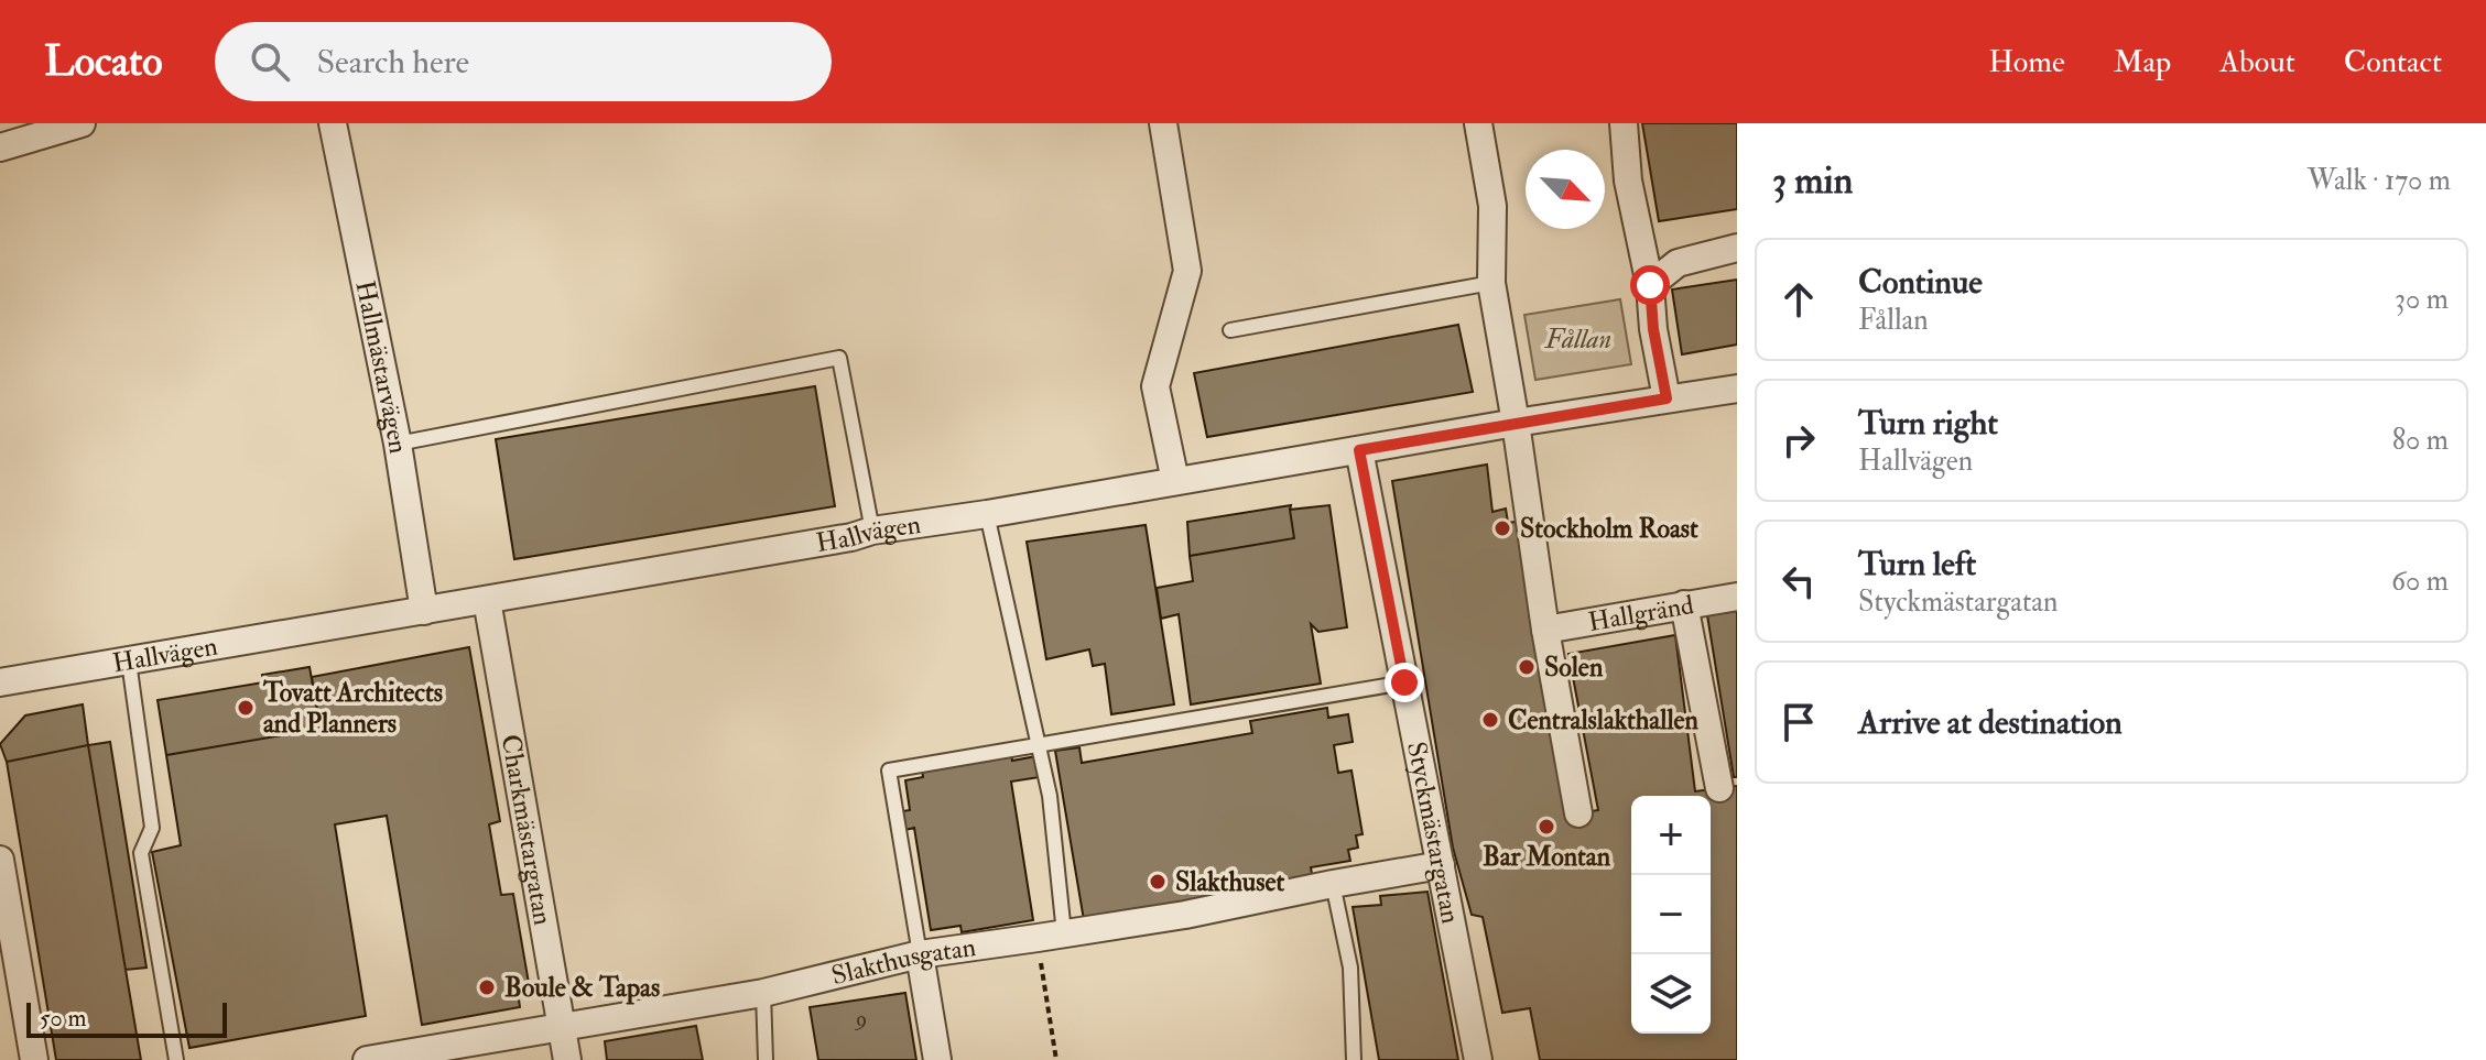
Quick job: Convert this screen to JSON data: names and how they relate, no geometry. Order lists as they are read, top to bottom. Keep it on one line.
{"streets":{"street":["Hallmästarvägen","Hallvägen","Hallgränd","Charkmästargatan","Styckmästargatan","Slakthusgatan"]},"crossings":[["Hallmästarvägen","Hallvägen"],["Hallvägen","Charkmästargatan"],["Hallvägen","Styckmästargatan"],["Charkmästargatan","Slakthusgatan"],["Styckmästargatan","Slakthusgatan"]],"parks":["Fållan"],"places":["Stockholm Roast","Solen","Tovatt Architects and Planners","Centralslakthallen","Bar Montan","Slakthuset","Boule & Tapas"],"house_numbers":["9"],"scale_bar":"50 m","north":"bottom right","page":{"header":"Locato","search":"Search here","nav":["Home","Map","About","Contact"],"heading":["3 min","Walk · 170 m"],"list":[["Continue","Fållan","30 m"],["Turn right","Hallvägen","80 m"],["Turn left","Styckmästargatan","60 m"],"Arrive at destination"],"map_buttons":["+","−"],"scale":"50 m"}}
